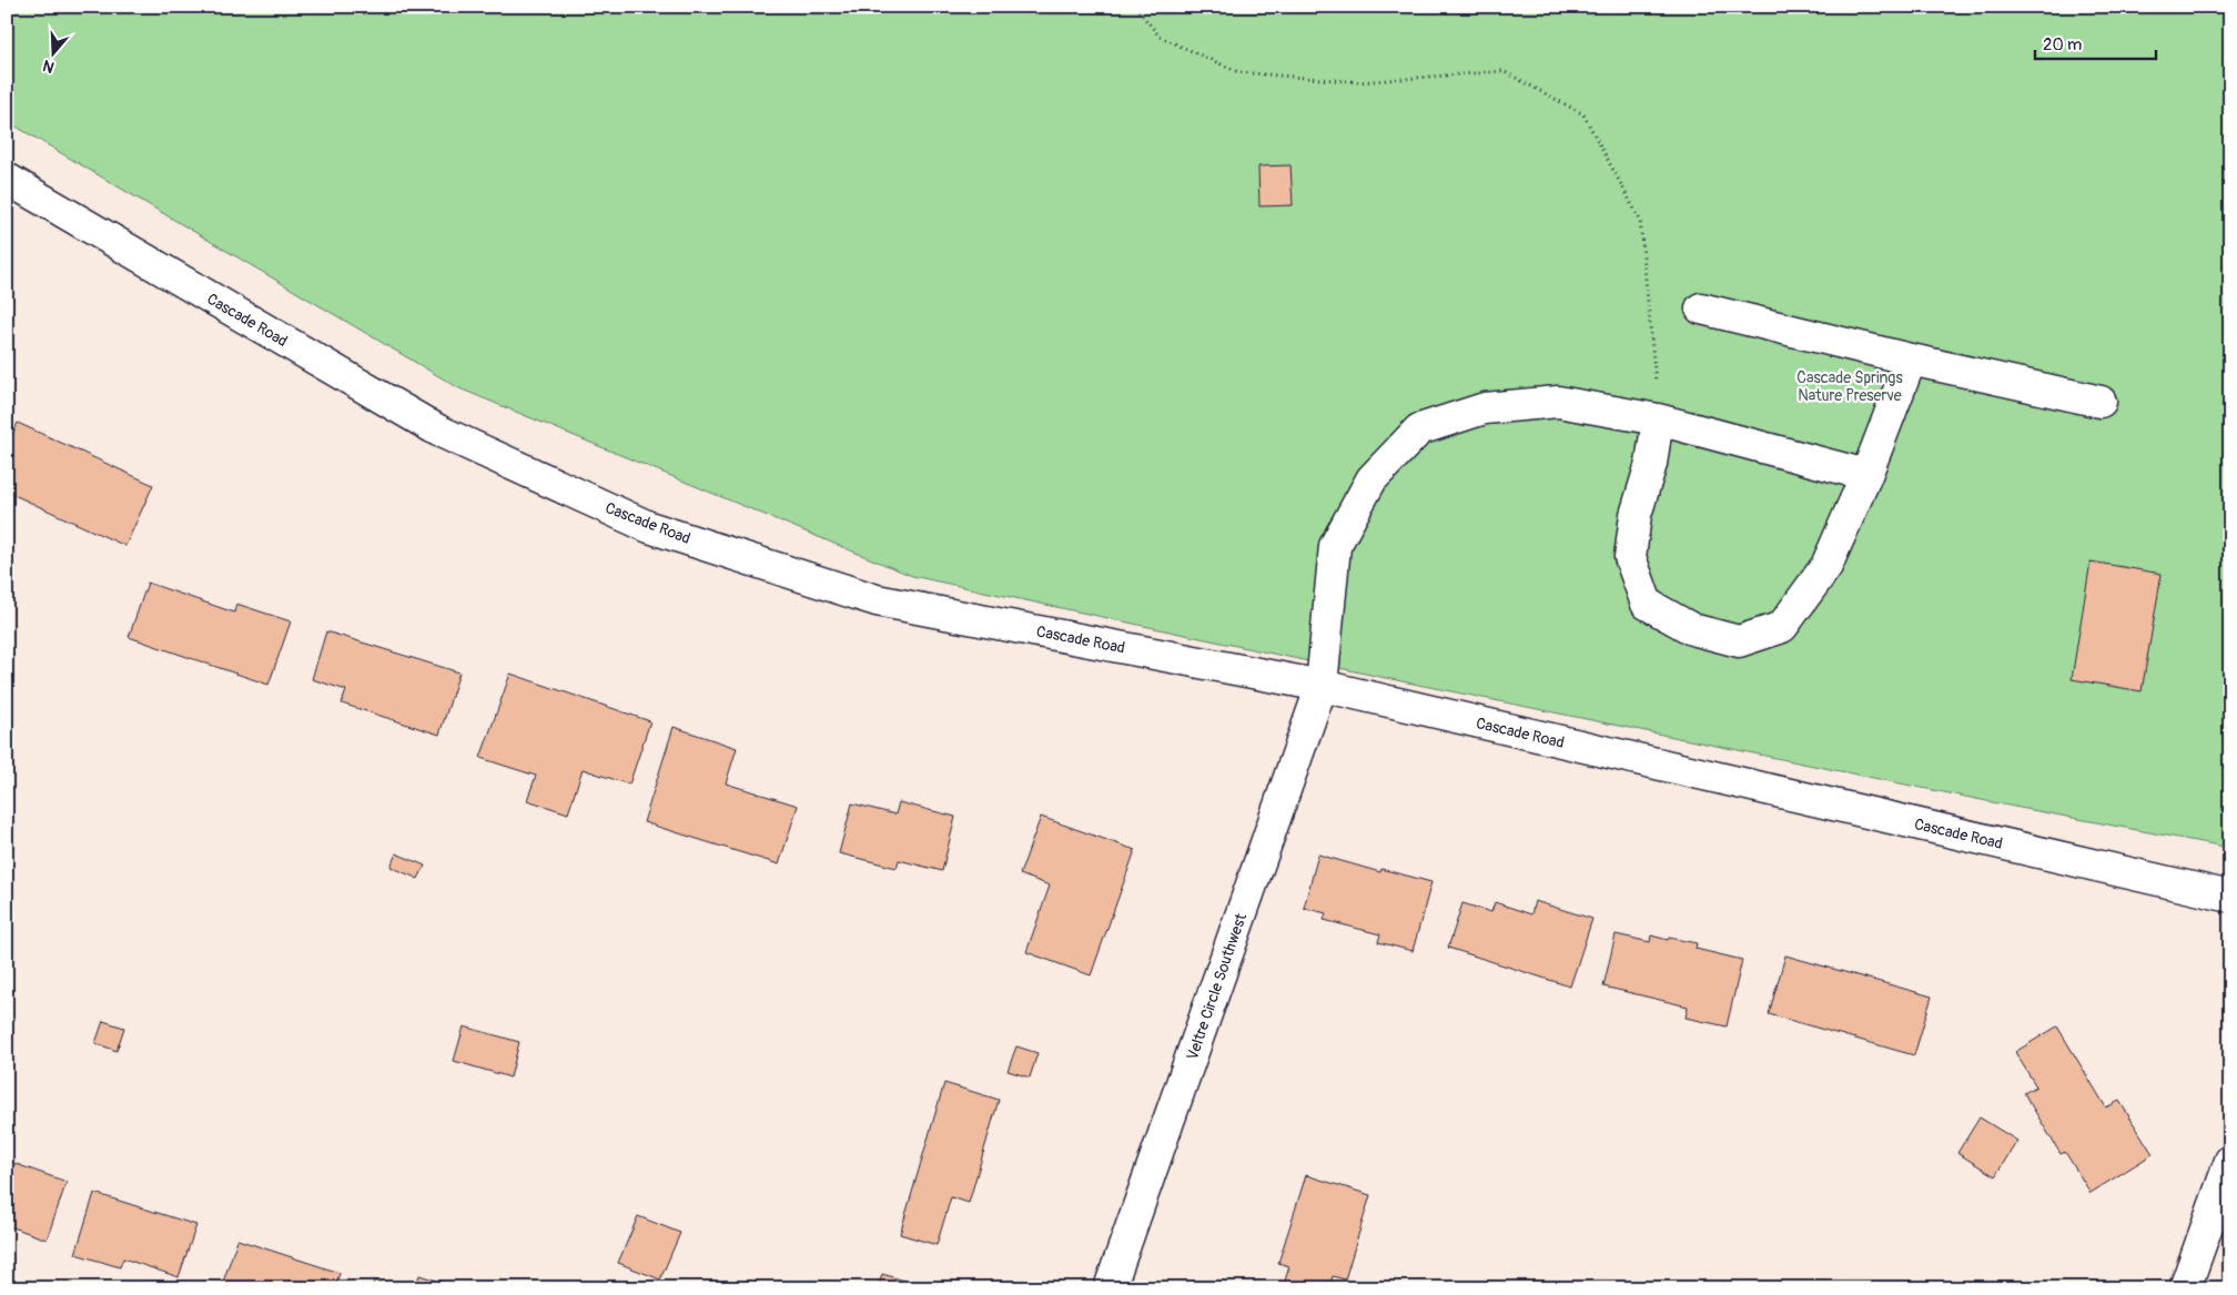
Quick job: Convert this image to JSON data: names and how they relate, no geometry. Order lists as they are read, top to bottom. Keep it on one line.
{"streets":{"main road":["Cascade Road","Veltre Circle Southwest"]},"crossings":[["Cascade Road","Veltre Circle Southwest"]],"parks":["Cascade Springs Nature Preserve"],"scale_bar":"20 m","north":"bottom"}
